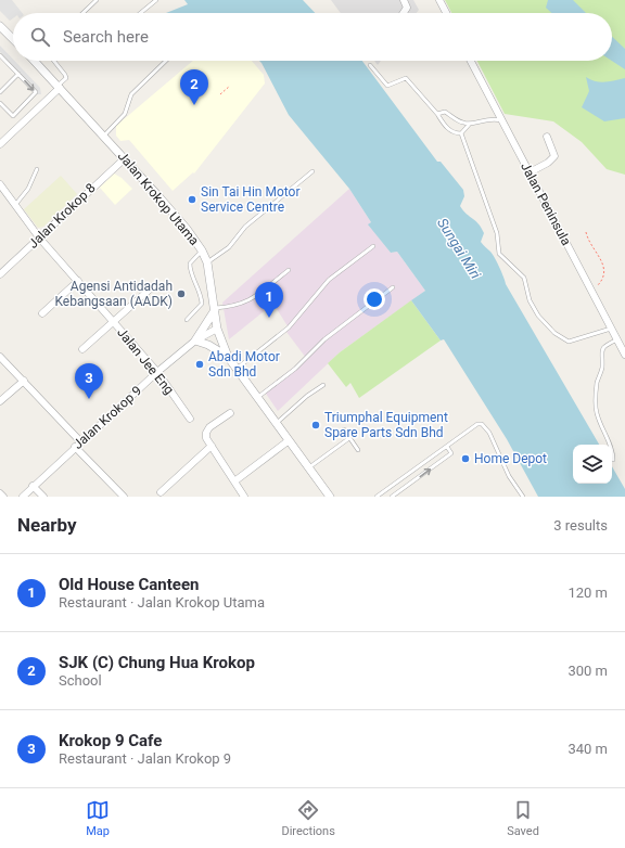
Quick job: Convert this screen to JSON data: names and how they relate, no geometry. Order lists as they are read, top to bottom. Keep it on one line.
{"streets":{"street":["Jalan Krokop Utama","Jalan Peninsula","Jalan Krokop 8","Jalan Jee Eng","Jalan Krokop 9"]},"crossings":[["Jalan Krokop Utama","Jalan Krokop 8"],["Jalan Krokop Utama","Jalan Krokop 9"],["Jalan Krokop 8","Jalan Jee Eng"],["Jalan Jee Eng","Jalan Krokop 9"]],"water":["Sungai Miri"],"places":["Sin Tai Hin Motor Service Centre","Agensi Antidadah Kebangsaan (AADK)","Abadi Motor Sdn Bhd","Triumphal Equipment Spare Parts Sdn Bhd","Home Depot"],"page":{"search":"Search here","pins":["2","1","3"],"heading":["Nearby","3 results"],"list":[{"mark":"1","name":"Old House Canteen","note":"Restaurant · Jalan Krokop Utama","value":"120 m"},{"mark":"2","name":"SJK (C) Chung Hua Krokop","note":"School","value":"300 m"},{"mark":"3","name":"Krokop 9 Cafe","note":"Restaurant · Jalan Krokop 9","value":"340 m"}],"nav":["Map","Directions","Saved"]}}
